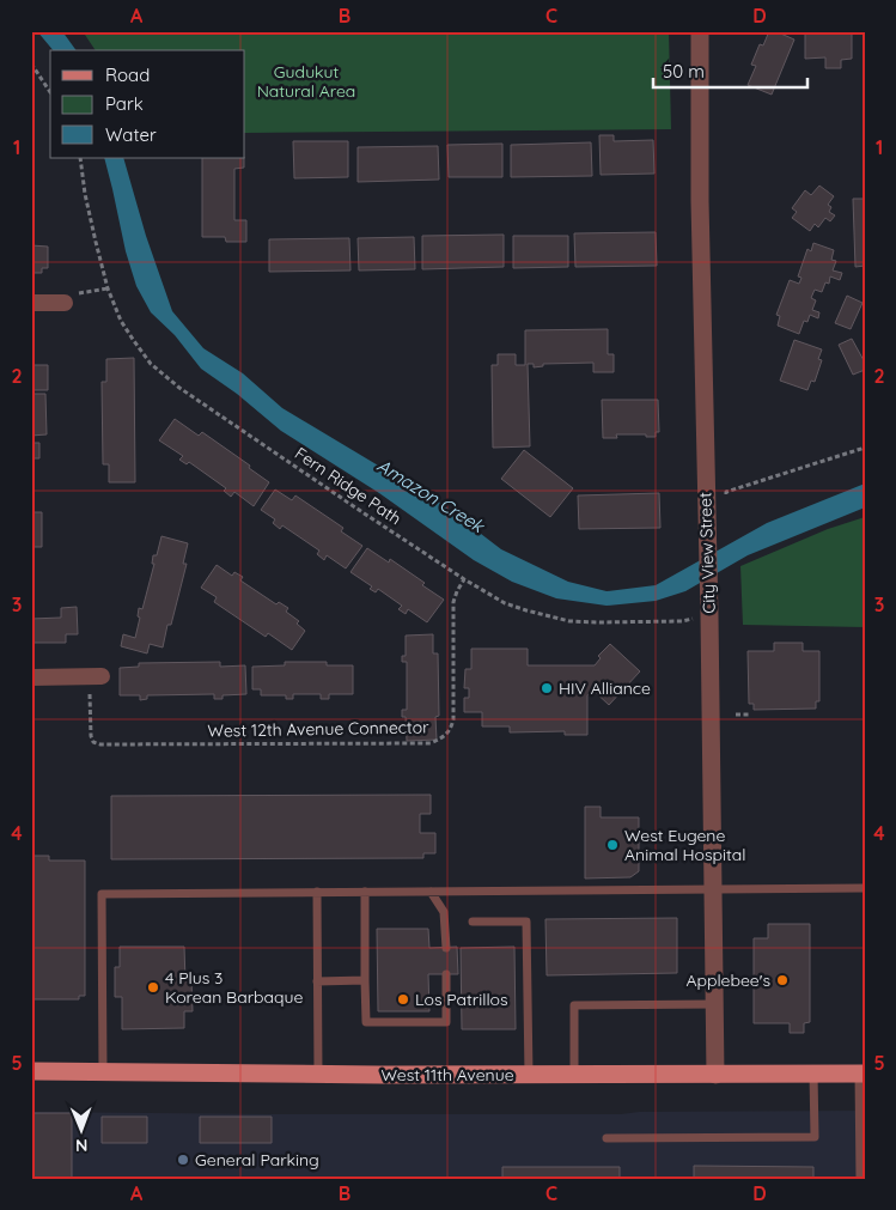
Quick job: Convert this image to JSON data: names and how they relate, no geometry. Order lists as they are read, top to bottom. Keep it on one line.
{"streets":{"main road":["West 11th Avenue"],"street":["City View Street"],"path":["Fern Ridge Path","West 12th Avenue Connector"]},"crossings":[["Fern Ridge Path","City View Street"],["Fern Ridge Path","West 12th Avenue Connector"],["City View Street","West 11th Avenue"]],"water":["Amazon Creek"],"parks":["Gudukut Natural Area"],"places":["HIV Alliance","West Eugene Animal Hospital","Applebee's","4 Plus 3 Korean Barbaque","Los Patrillos","General Parking"],"legend":["Road","Park","Water"],"scale_bar":"50 m","north":"bottom","grid":{"columns":["A","B","C","D"],"rows":["1","2","3","4","5"]}}
